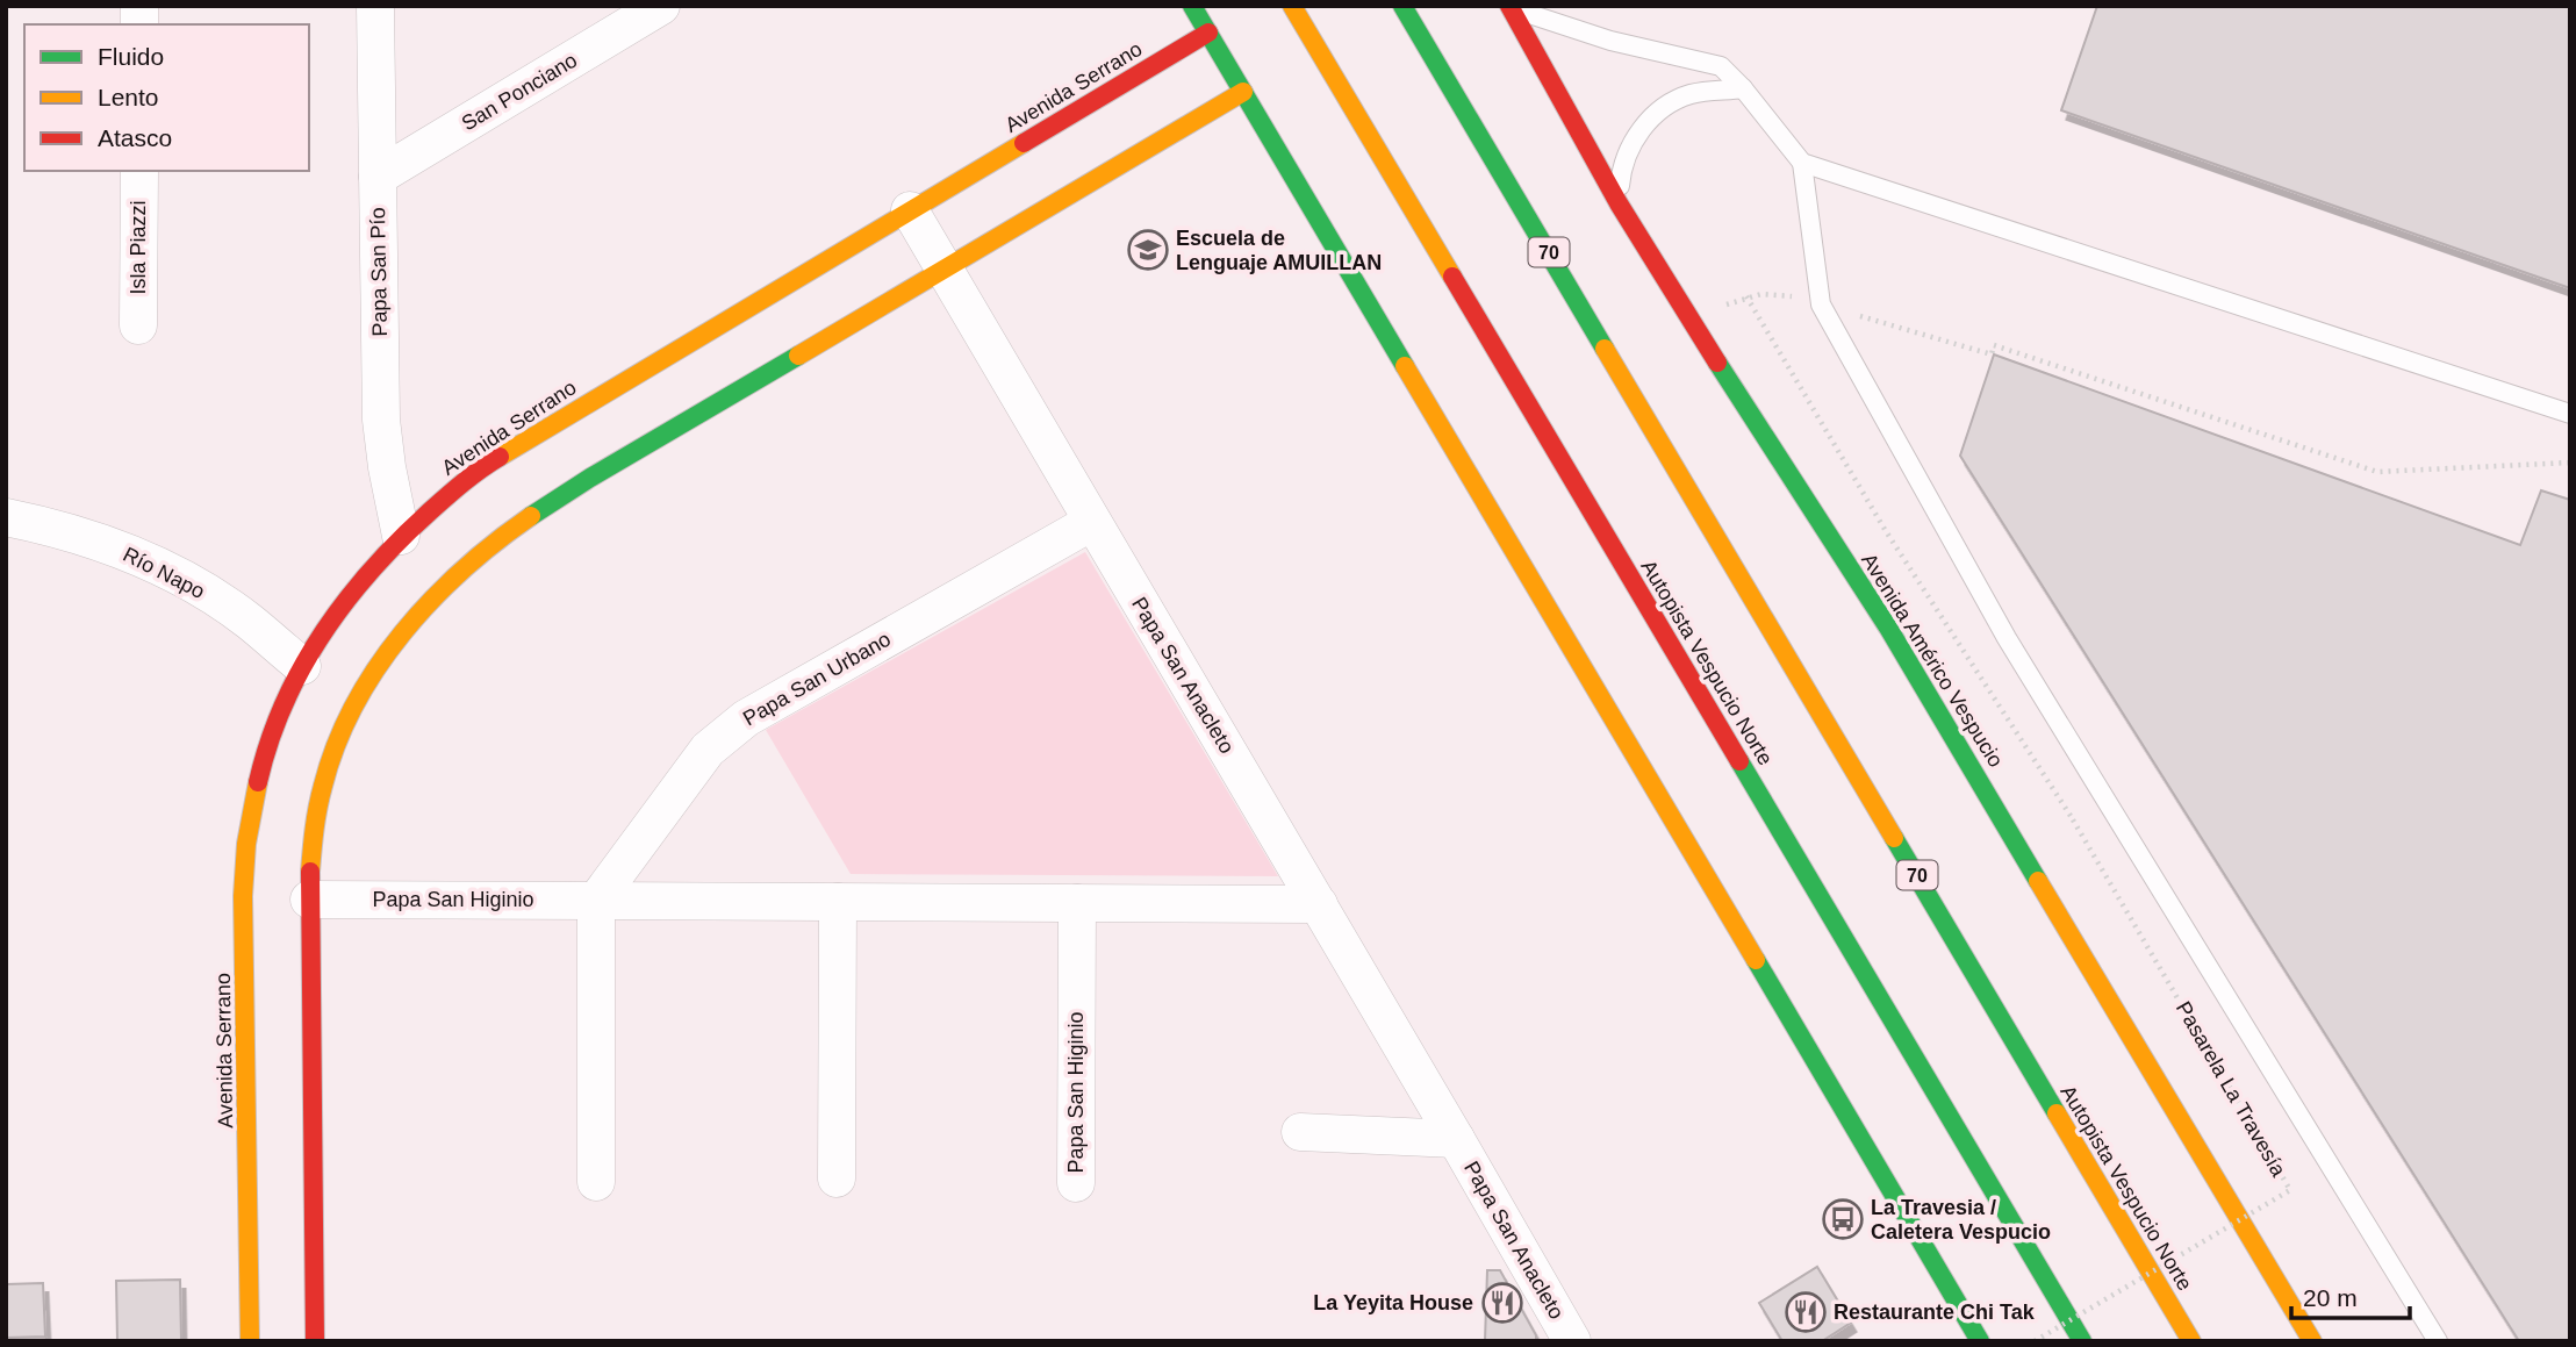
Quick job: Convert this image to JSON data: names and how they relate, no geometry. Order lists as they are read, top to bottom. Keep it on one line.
{"streets":{"main road":["Avenida Serrano","70","Avenida Américo Vespucio","Autopista Vespucio Norte"],"street":["San Ponciano","Isla Piazzi","Papa San Pío","Río Napo","Papa San Anacleto","Papa San Urbano","Papa San Higinio"],"path":["Pasarela La Travesía"]},"crossings":[["Avenida Serrano","Papa San Pío"],["Avenida Serrano","Río Napo"],["Avenida Serrano","Papa San Anacleto"],["San Ponciano","Papa San Pío"],["Papa San Anacleto","Papa San Urbano"],["Papa San Anacleto","Papa San Higinio"],["Papa San Urbano","Papa San Higinio"]],"places":{"school or university":["Escuela de Lenguaje AMUILLAN"],"bus stop":["La Travesia / Caletera Vespucio"],"restaurant":["La Yeyita House","Restaurante Chi Tak"]},"legend":["Fluido","Lento","Atasco"],"scale_bar":"20 m"}
